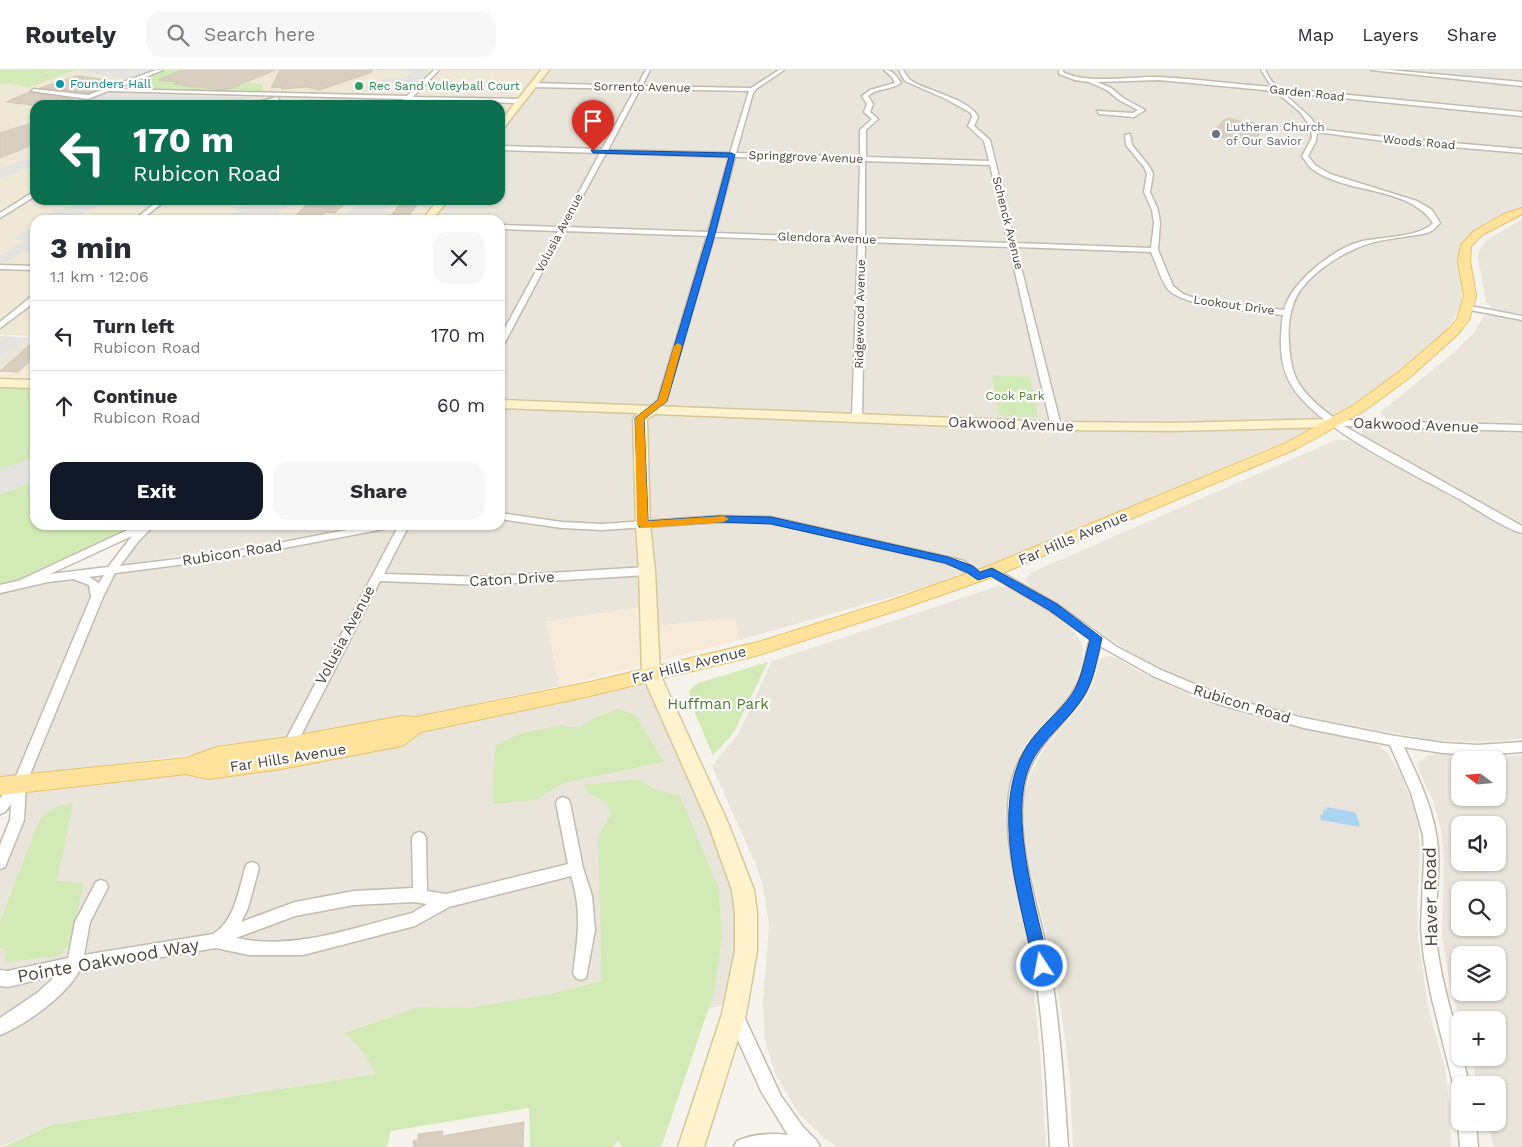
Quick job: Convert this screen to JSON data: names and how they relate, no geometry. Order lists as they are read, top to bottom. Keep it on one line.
{"streets":{"main road":["Far Hills Avenue"],"street":["Sorrento Avenue","Garden Road","Woods Road","Springgrove Avenue","Schenck Avenue","Volusia Avenue","Glendora Avenue","Lookout Drive","Ridgewood Avenue","Oakwood Avenue","Rubicon Road","Caton Drive","Haver Road","Pointe Oakwood Way"]},"crossings":[["Sorrento Avenue","Volusia Avenue"],["Springgrove Avenue","Schenck Avenue"],["Springgrove Avenue","Volusia Avenue"],["Springgrove Avenue","Ridgewood Avenue"],["Schenck Avenue","Glendora Avenue"],["Schenck Avenue","Oakwood Avenue"],["Volusia Avenue","Glendora Avenue"],["Volusia Avenue","Far Hills Avenue"],["Volusia Avenue","Caton Drive"],["Glendora Avenue","Lookout Drive"],["Glendora Avenue","Ridgewood Avenue"],["Ridgewood Avenue","Oakwood Avenue"],["Oakwood Avenue","Far Hills Avenue"],["Far Hills Avenue","Rubicon Road"],["Rubicon Road","Haver Road"]],"parks":["Cook Park","Huffman Park"],"places":["Founders Hall","Rec Sand Volleyball Court","Lutheran Church of Our Savior"],"north":"left","page":{"header":"Routely","search":"Search here","nav":["Map","Layers","Share"],"turn":["170 m","Rubicon Road"],"heading":["3 min","1.1 km · 12:06"],"list":[{"name":"Turn left","note":"Rubicon Road","value":"170 m"},{"name":"Continue","note":"Rubicon Road","value":"60 m"}],"buttons":["Exit","Share"],"map_buttons":["+","−"]}}
